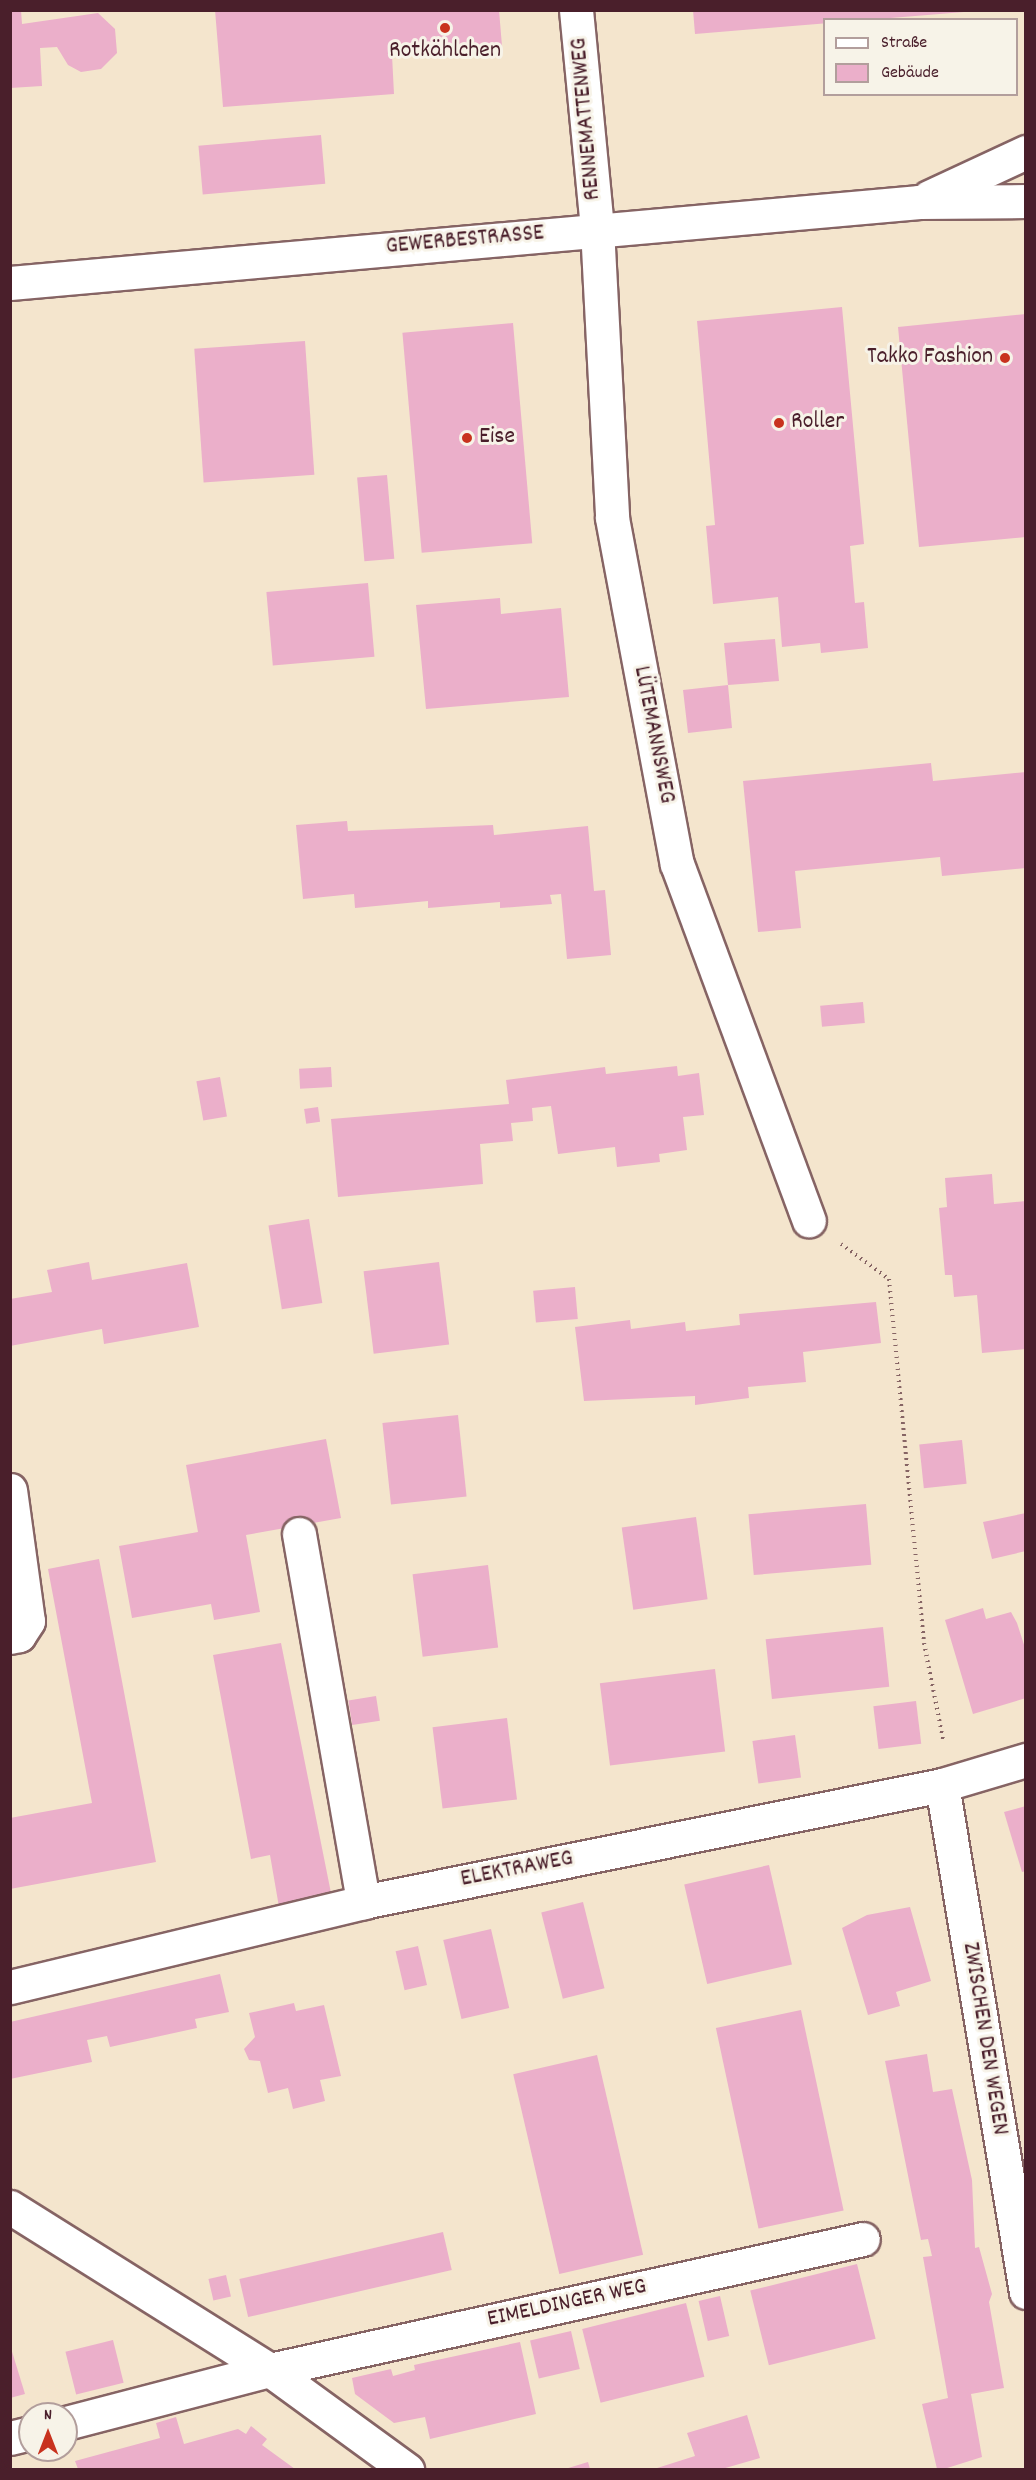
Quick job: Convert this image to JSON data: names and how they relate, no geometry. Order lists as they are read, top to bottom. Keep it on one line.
{"streets":{"street":["RENNEMATTENWEG","GEWERBESTRASSE","LÜTEMANNSWEG","ELEKTRAWEG","ZWISCHEN DEN WEGEN","EIMELDINGER WEG"]},"crossings":[["RENNEMATTENWEG","GEWERBESTRASSE"],["RENNEMATTENWEG","LÜTEMANNSWEG"],["GEWERBESTRASSE","LÜTEMANNSWEG"],["ELEKTRAWEG","ZWISCHEN DEN WEGEN"]],"places":["Rotkählchen","Takko Fashion","Roller","Eise"],"legend":["Straße","Gebäude"],"north":"top"}
